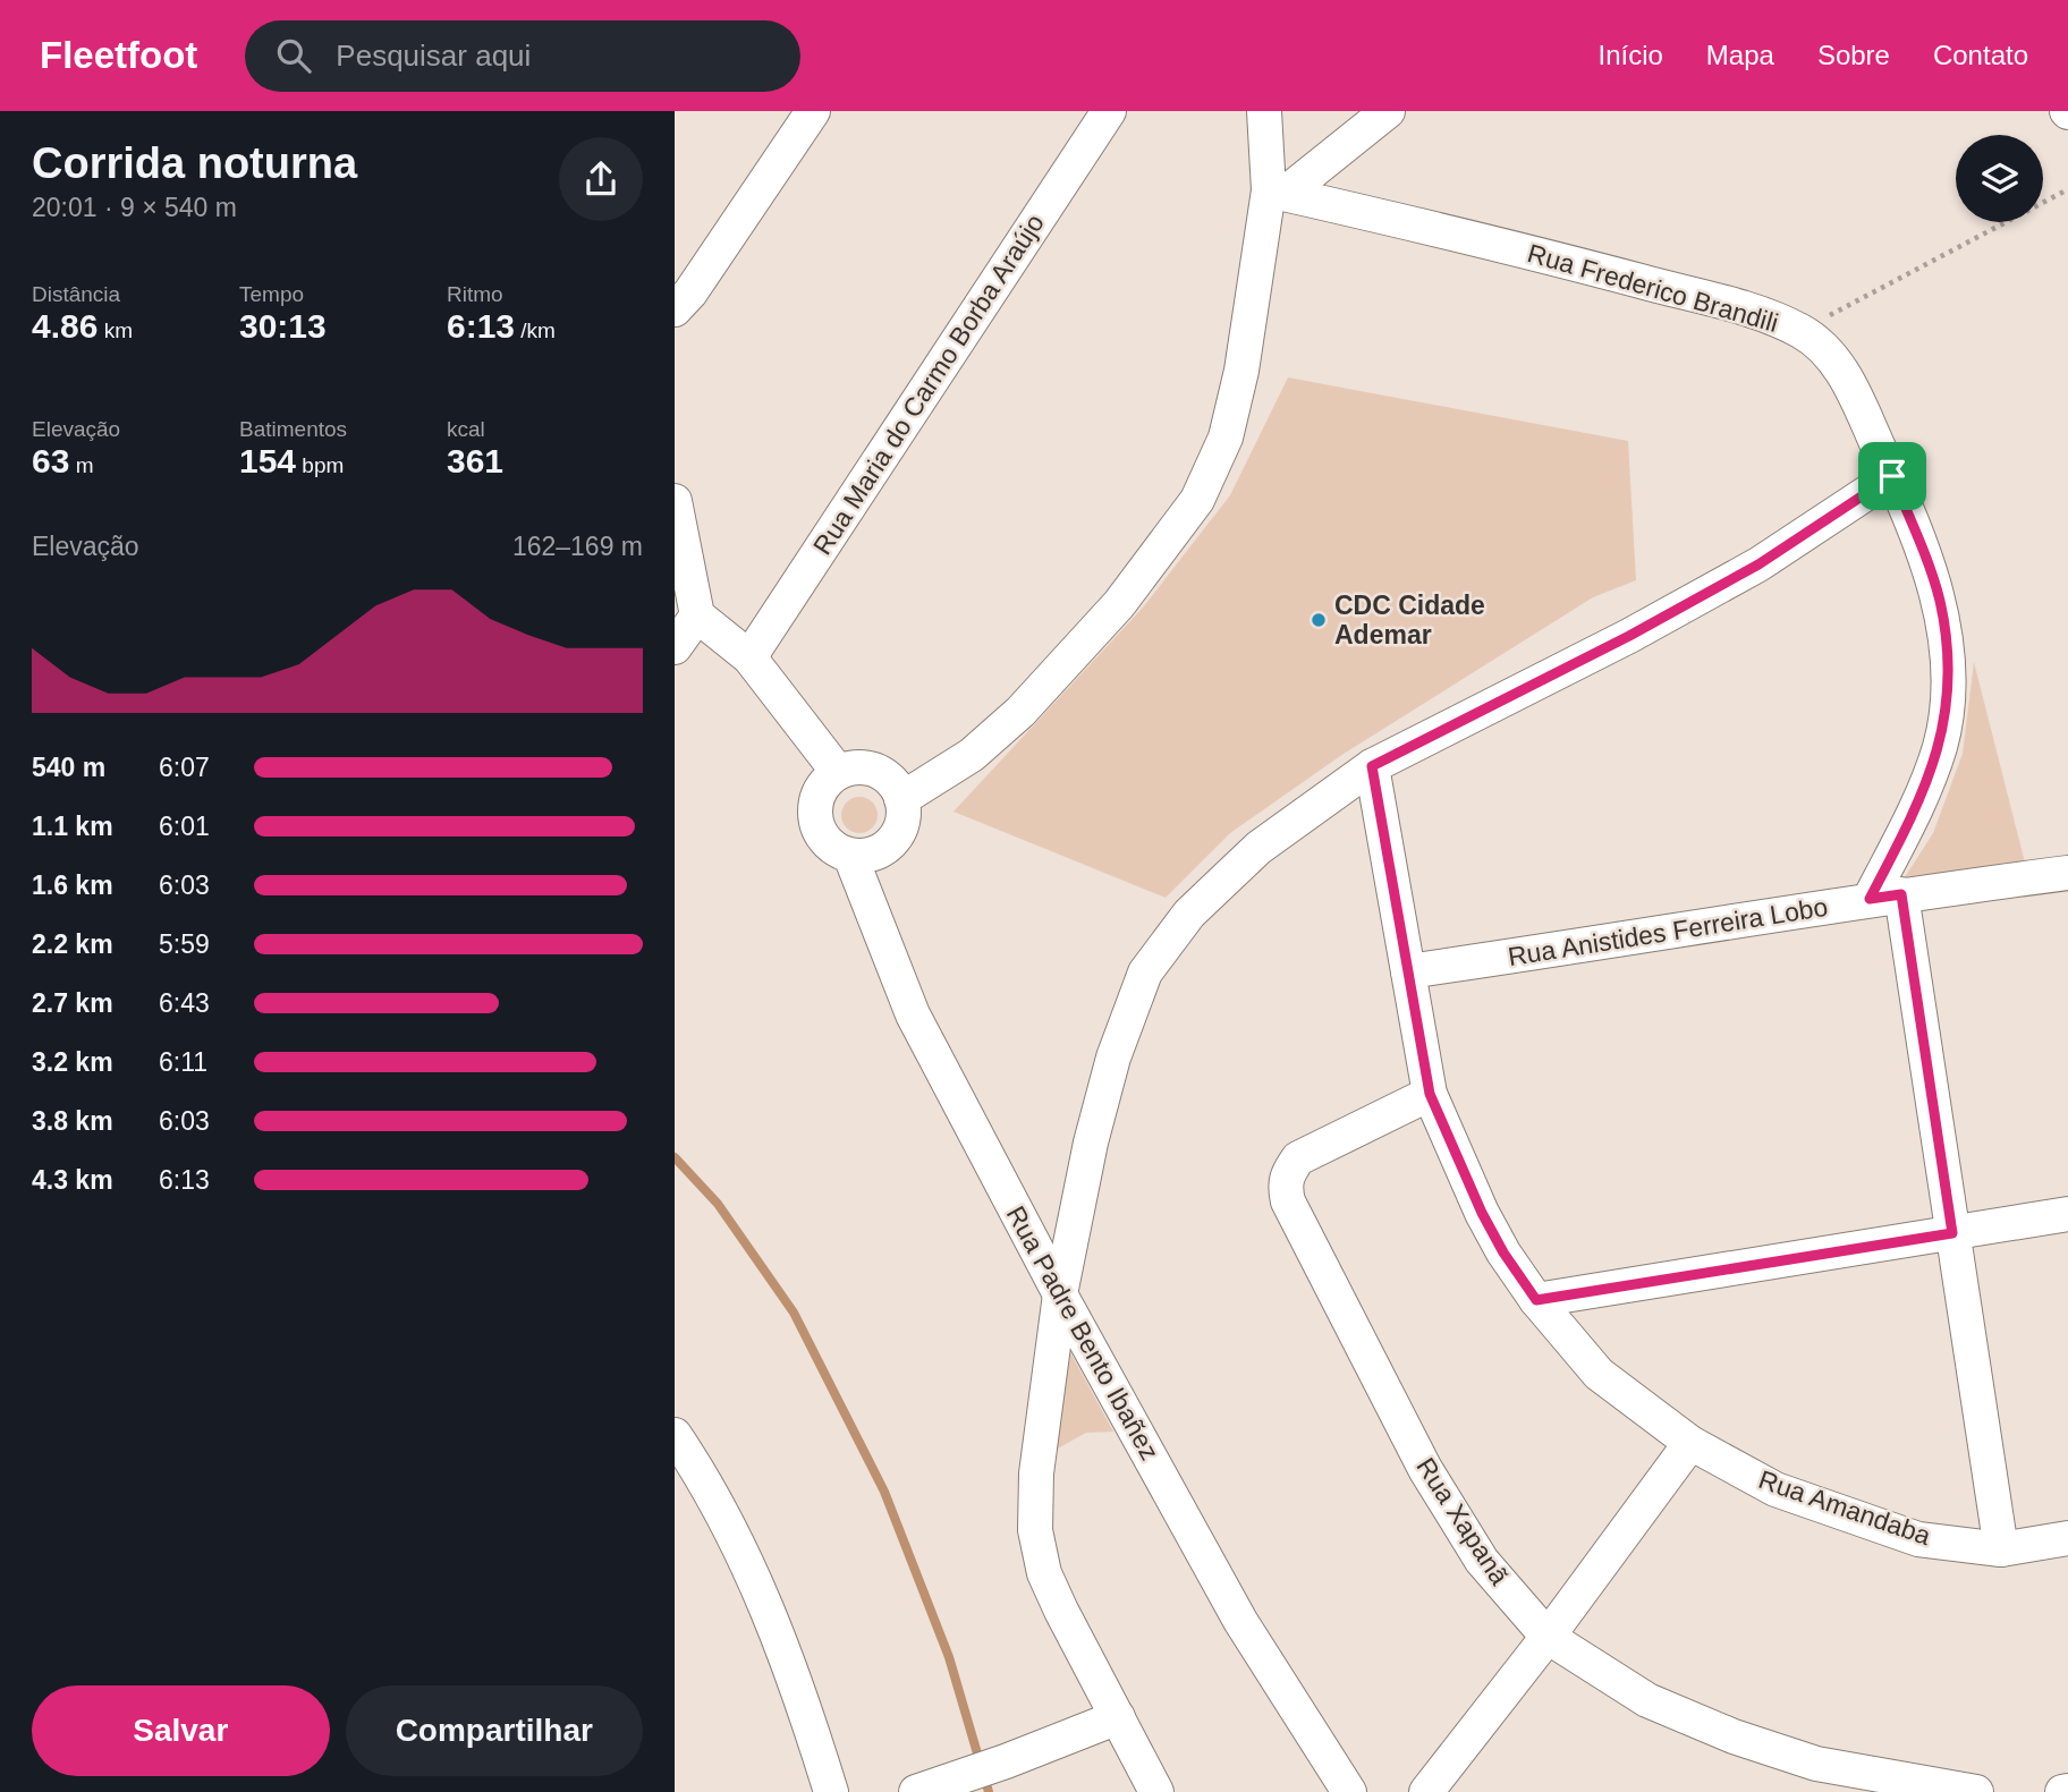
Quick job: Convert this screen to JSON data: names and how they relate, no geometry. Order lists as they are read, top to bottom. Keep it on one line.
{"streets":{"street":["Rua Frederico Brandili","Rua Maria do Carmo Borba Araújo","Rua Anistides Ferreira Lobo","Rua Padre Bento Ibañez","Rua Amandaba","Rua Xapanã"]},"crossings":[["Rua Frederico Brandili","Rua Anistides Ferreira Lobo"],["Rua Anistides Ferreira Lobo","Rua Amandaba"],["Rua Amandaba","Rua Xapanã"]],"places":["CDC Cidade Ademar"],"page":{"header":"Fleetfoot","search":"Pesquisar aqui","nav":["Início","Mapa","Sobre","Contato"],"heading":["Corrida noturna","20:01 · 9 × 540 m"],"stats":[["Distância","4.86 km"],["Tempo","30:13"],["Ritmo","6:13 /km"],["Elevação","63 m"],["Batimentos","154 bpm"],["kcal","361"]],"chart":["Elevação","162–169 m"],"list":[{"name":"540 m","note":"6:07"},{"name":"1.1 km","note":"6:01"},{"name":"1.6 km","note":"6:03"},{"name":"2.2 km","note":"5:59"},{"name":"2.7 km","note":"6:43"},{"name":"3.2 km","note":"6:11"},{"name":"3.8 km","note":"6:03"},{"name":"4.3 km","note":"6:13"}],"buttons":["Salvar","Compartilhar"]}}
